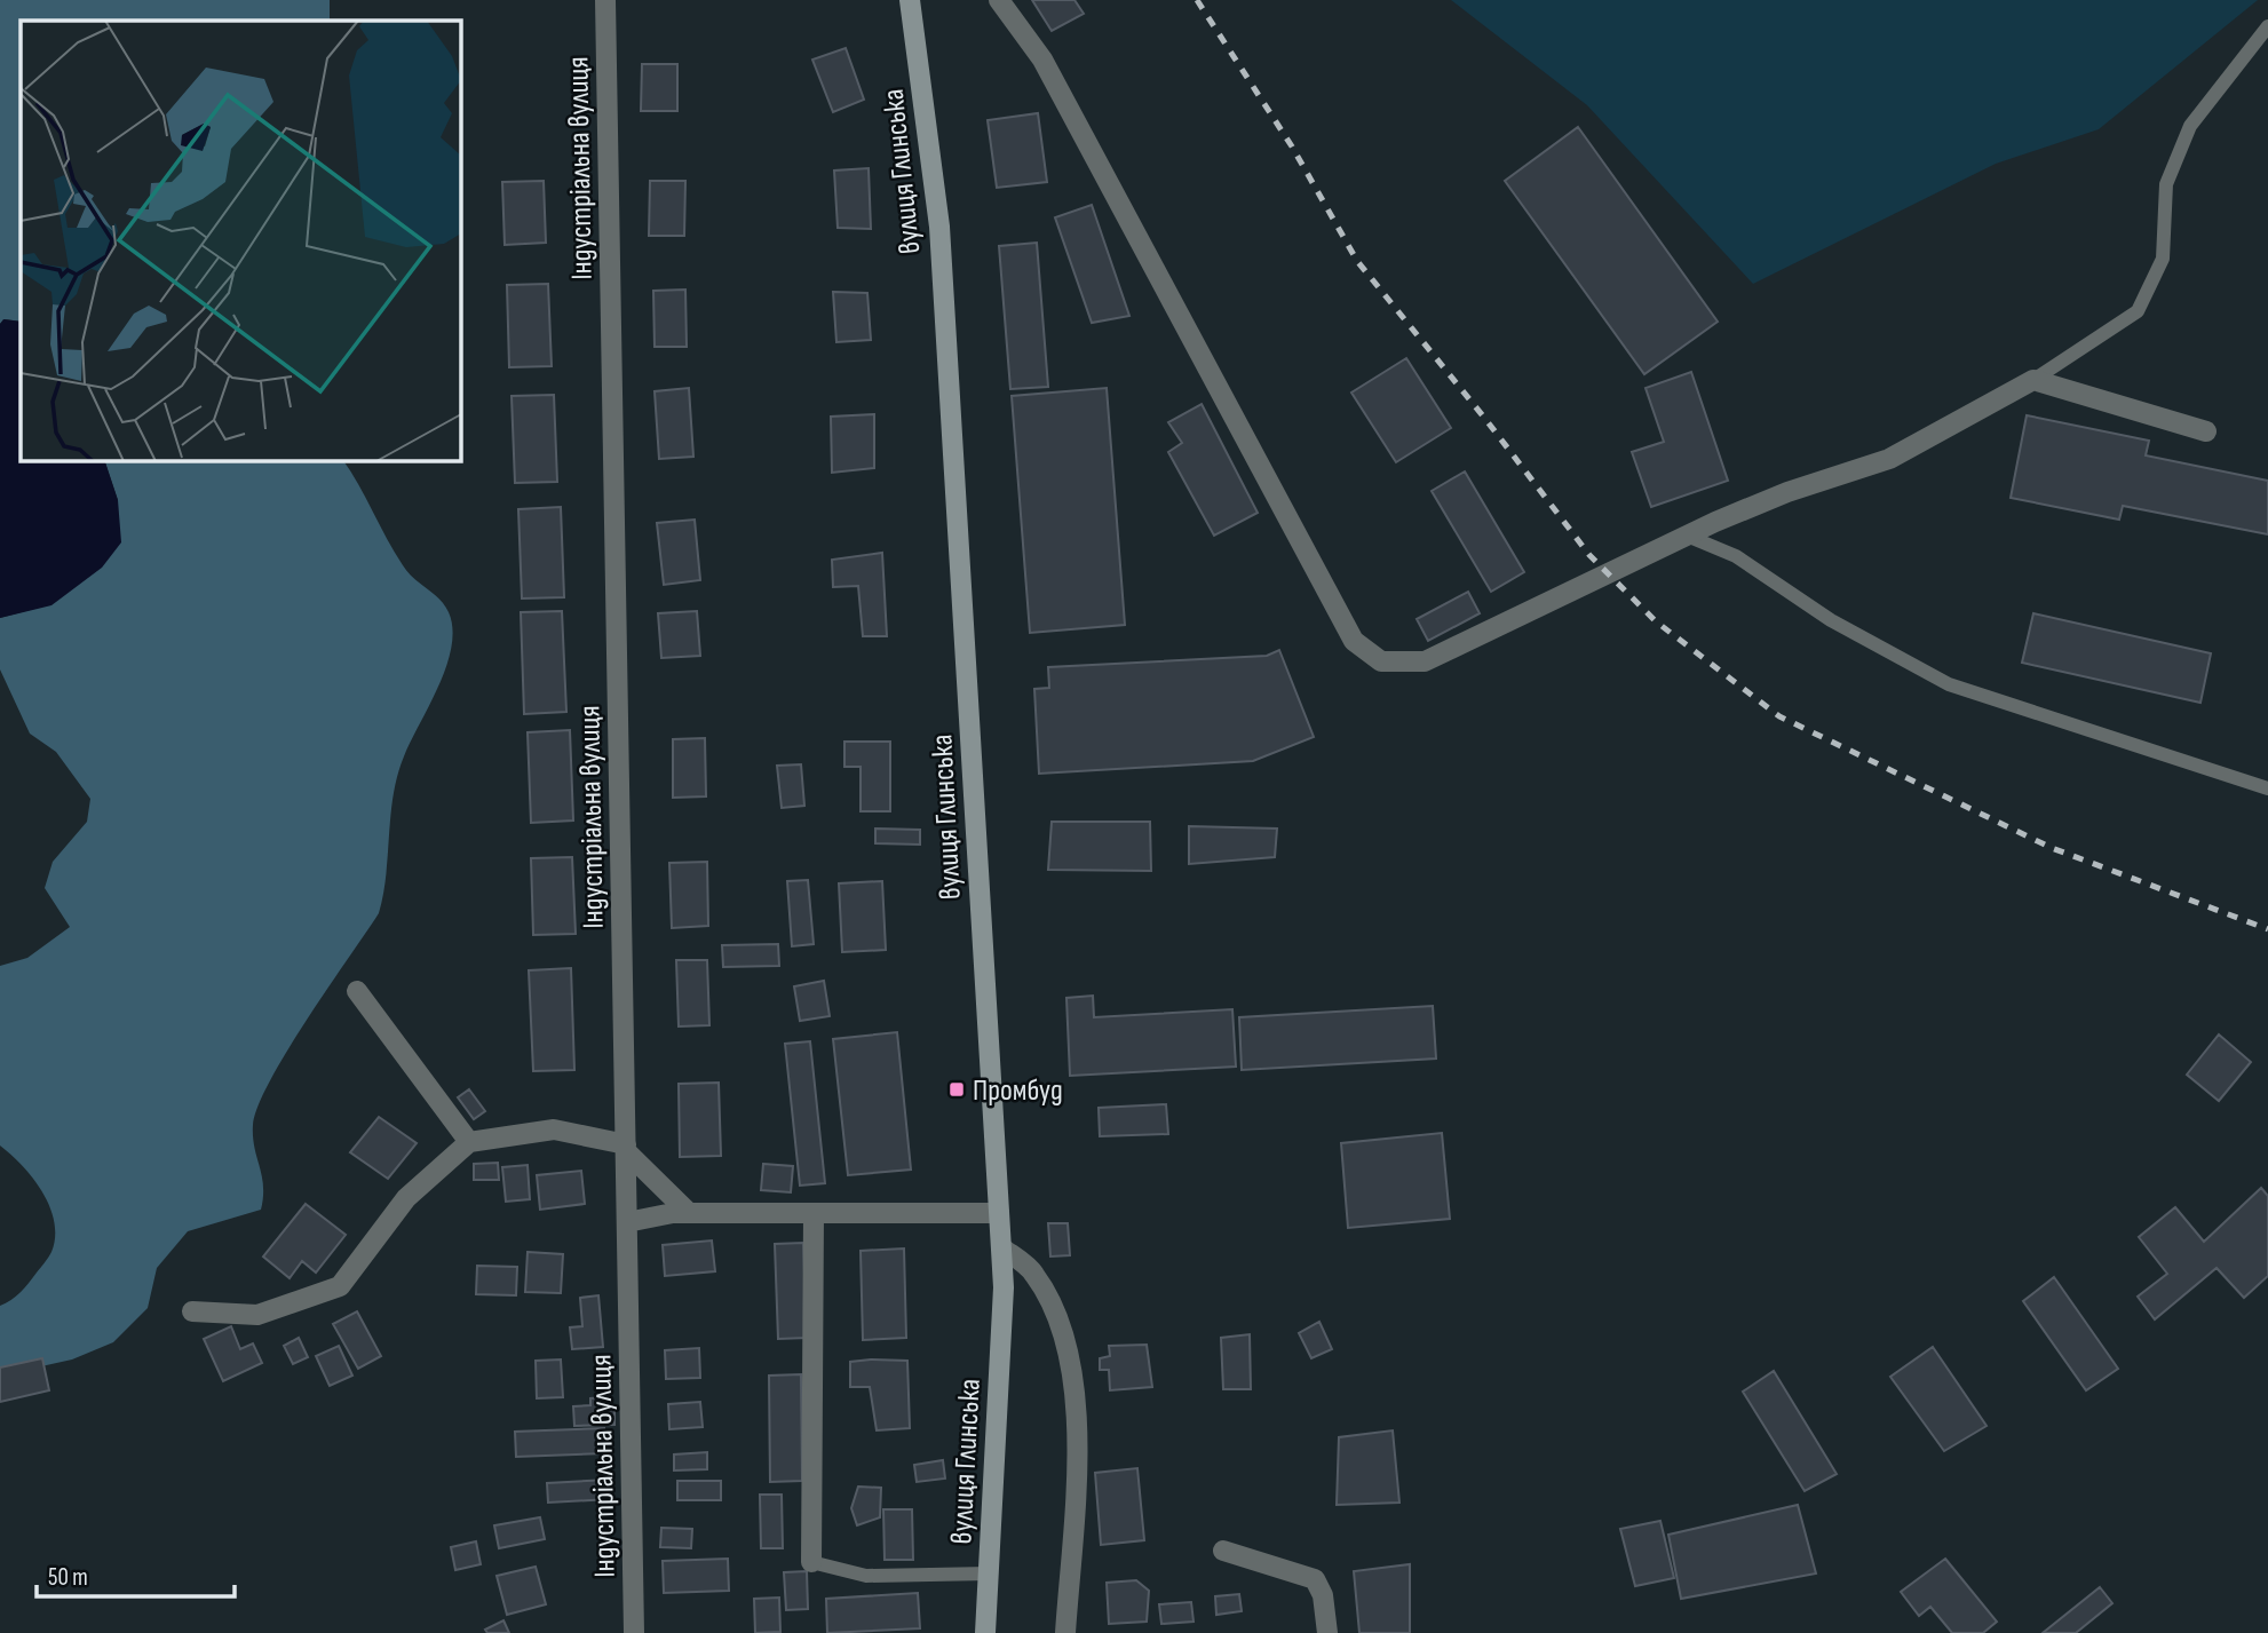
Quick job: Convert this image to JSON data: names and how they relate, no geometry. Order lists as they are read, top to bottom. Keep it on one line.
{"streets":{"main road":["вулиця Глинська"],"street":["Індустріальна вулиця"]},"places":{"transit":["Промбуд"]},"scale_bar":"50 m"}
